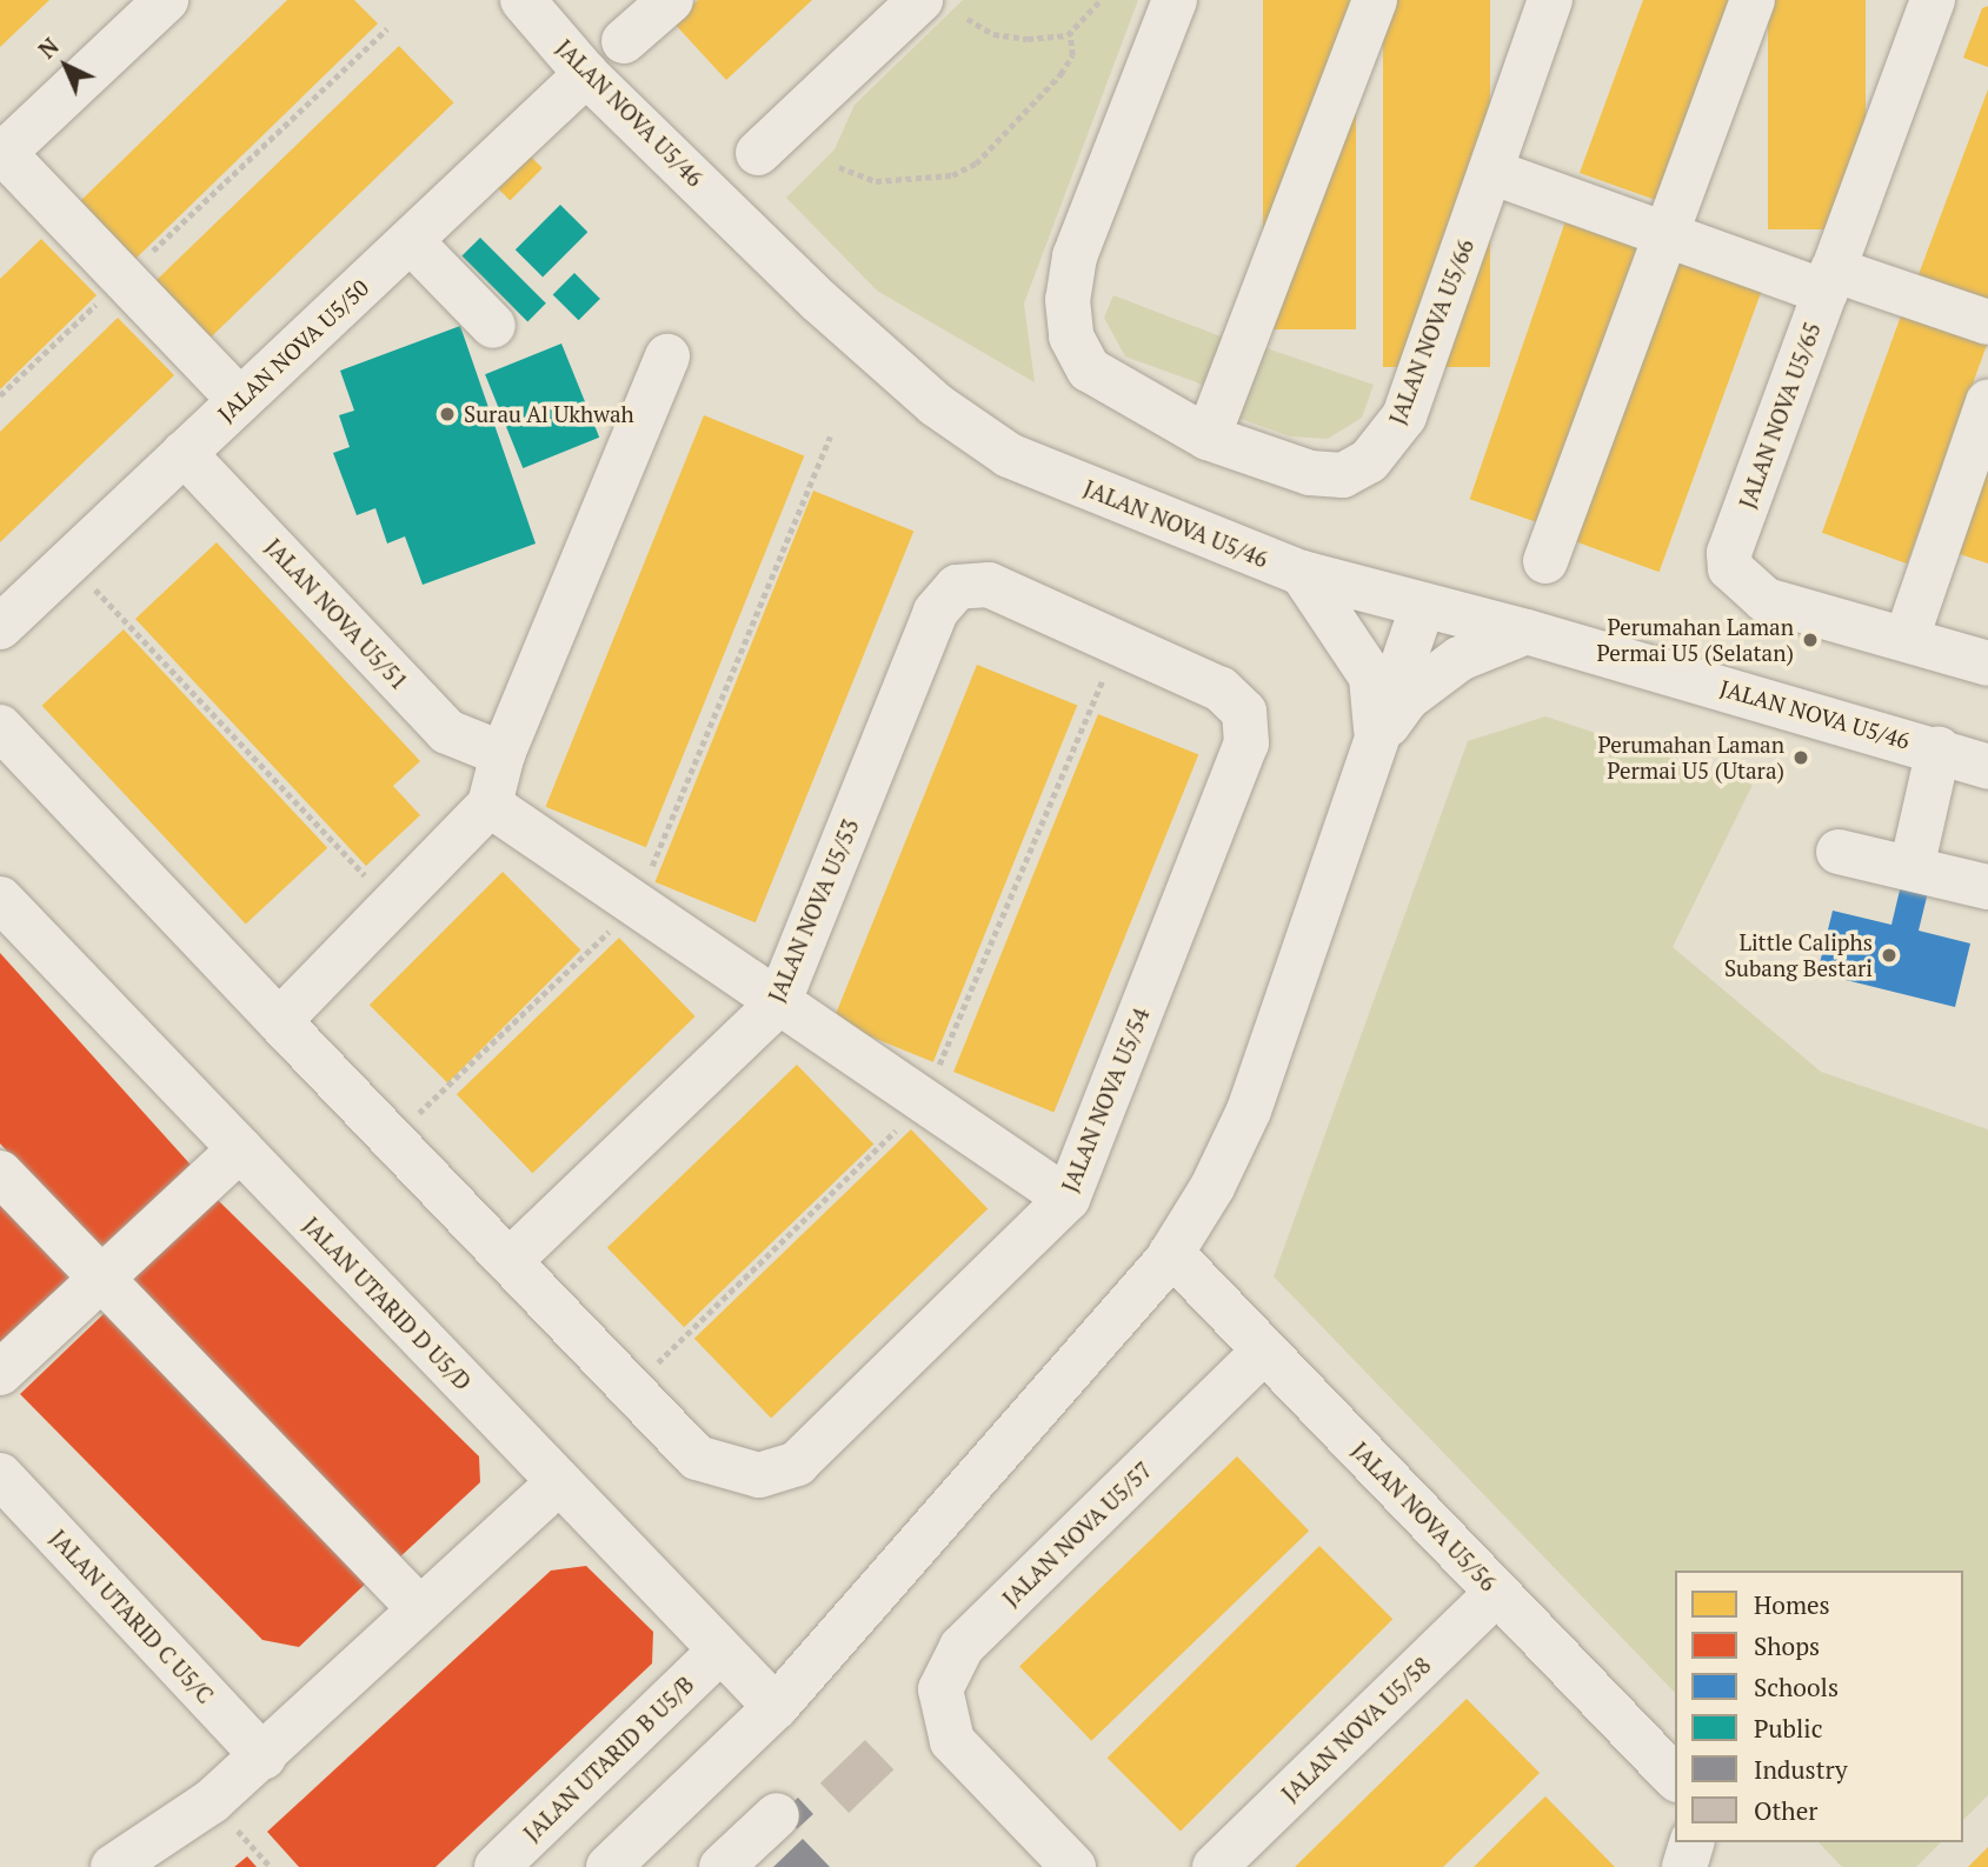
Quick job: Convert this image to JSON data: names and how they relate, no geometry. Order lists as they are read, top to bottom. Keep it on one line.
{"streets":{"street":["JALAN NOVA U5/46","JALAN NOVA U5/66","JALAN NOVA U5/50","JALAN NOVA U5/65","JALAN NOVA U5/51","JALAN NOVA U5/53","JALAN NOVA U5/54","JALAN UTARID D U5/D","JALAN NOVA U5/56","JALAN NOVA U5/57","JALAN UTARID C U5/C","JALAN NOVA U5/58","JALAN UTARID B U5/B"]},"crossings":[["JALAN NOVA U5/46","JALAN NOVA U5/50"],["JALAN NOVA U5/50","JALAN NOVA U5/51"],["JALAN NOVA U5/53","JALAN NOVA U5/54"],["JALAN UTARID D U5/D","JALAN UTARID B U5/B"],["JALAN NOVA U5/56","JALAN NOVA U5/57"],["JALAN NOVA U5/56","JALAN NOVA U5/58"]],"places":["Surau Al Ukhwah","Perumahan Laman Permai U5 (Selatan)","Perumahan Laman Permai U5 (Utara)","Little Caliphs Subang Bestari"],"legend":["Homes","Shops","Schools","Public","Industry","Other"],"north":"top left"}
